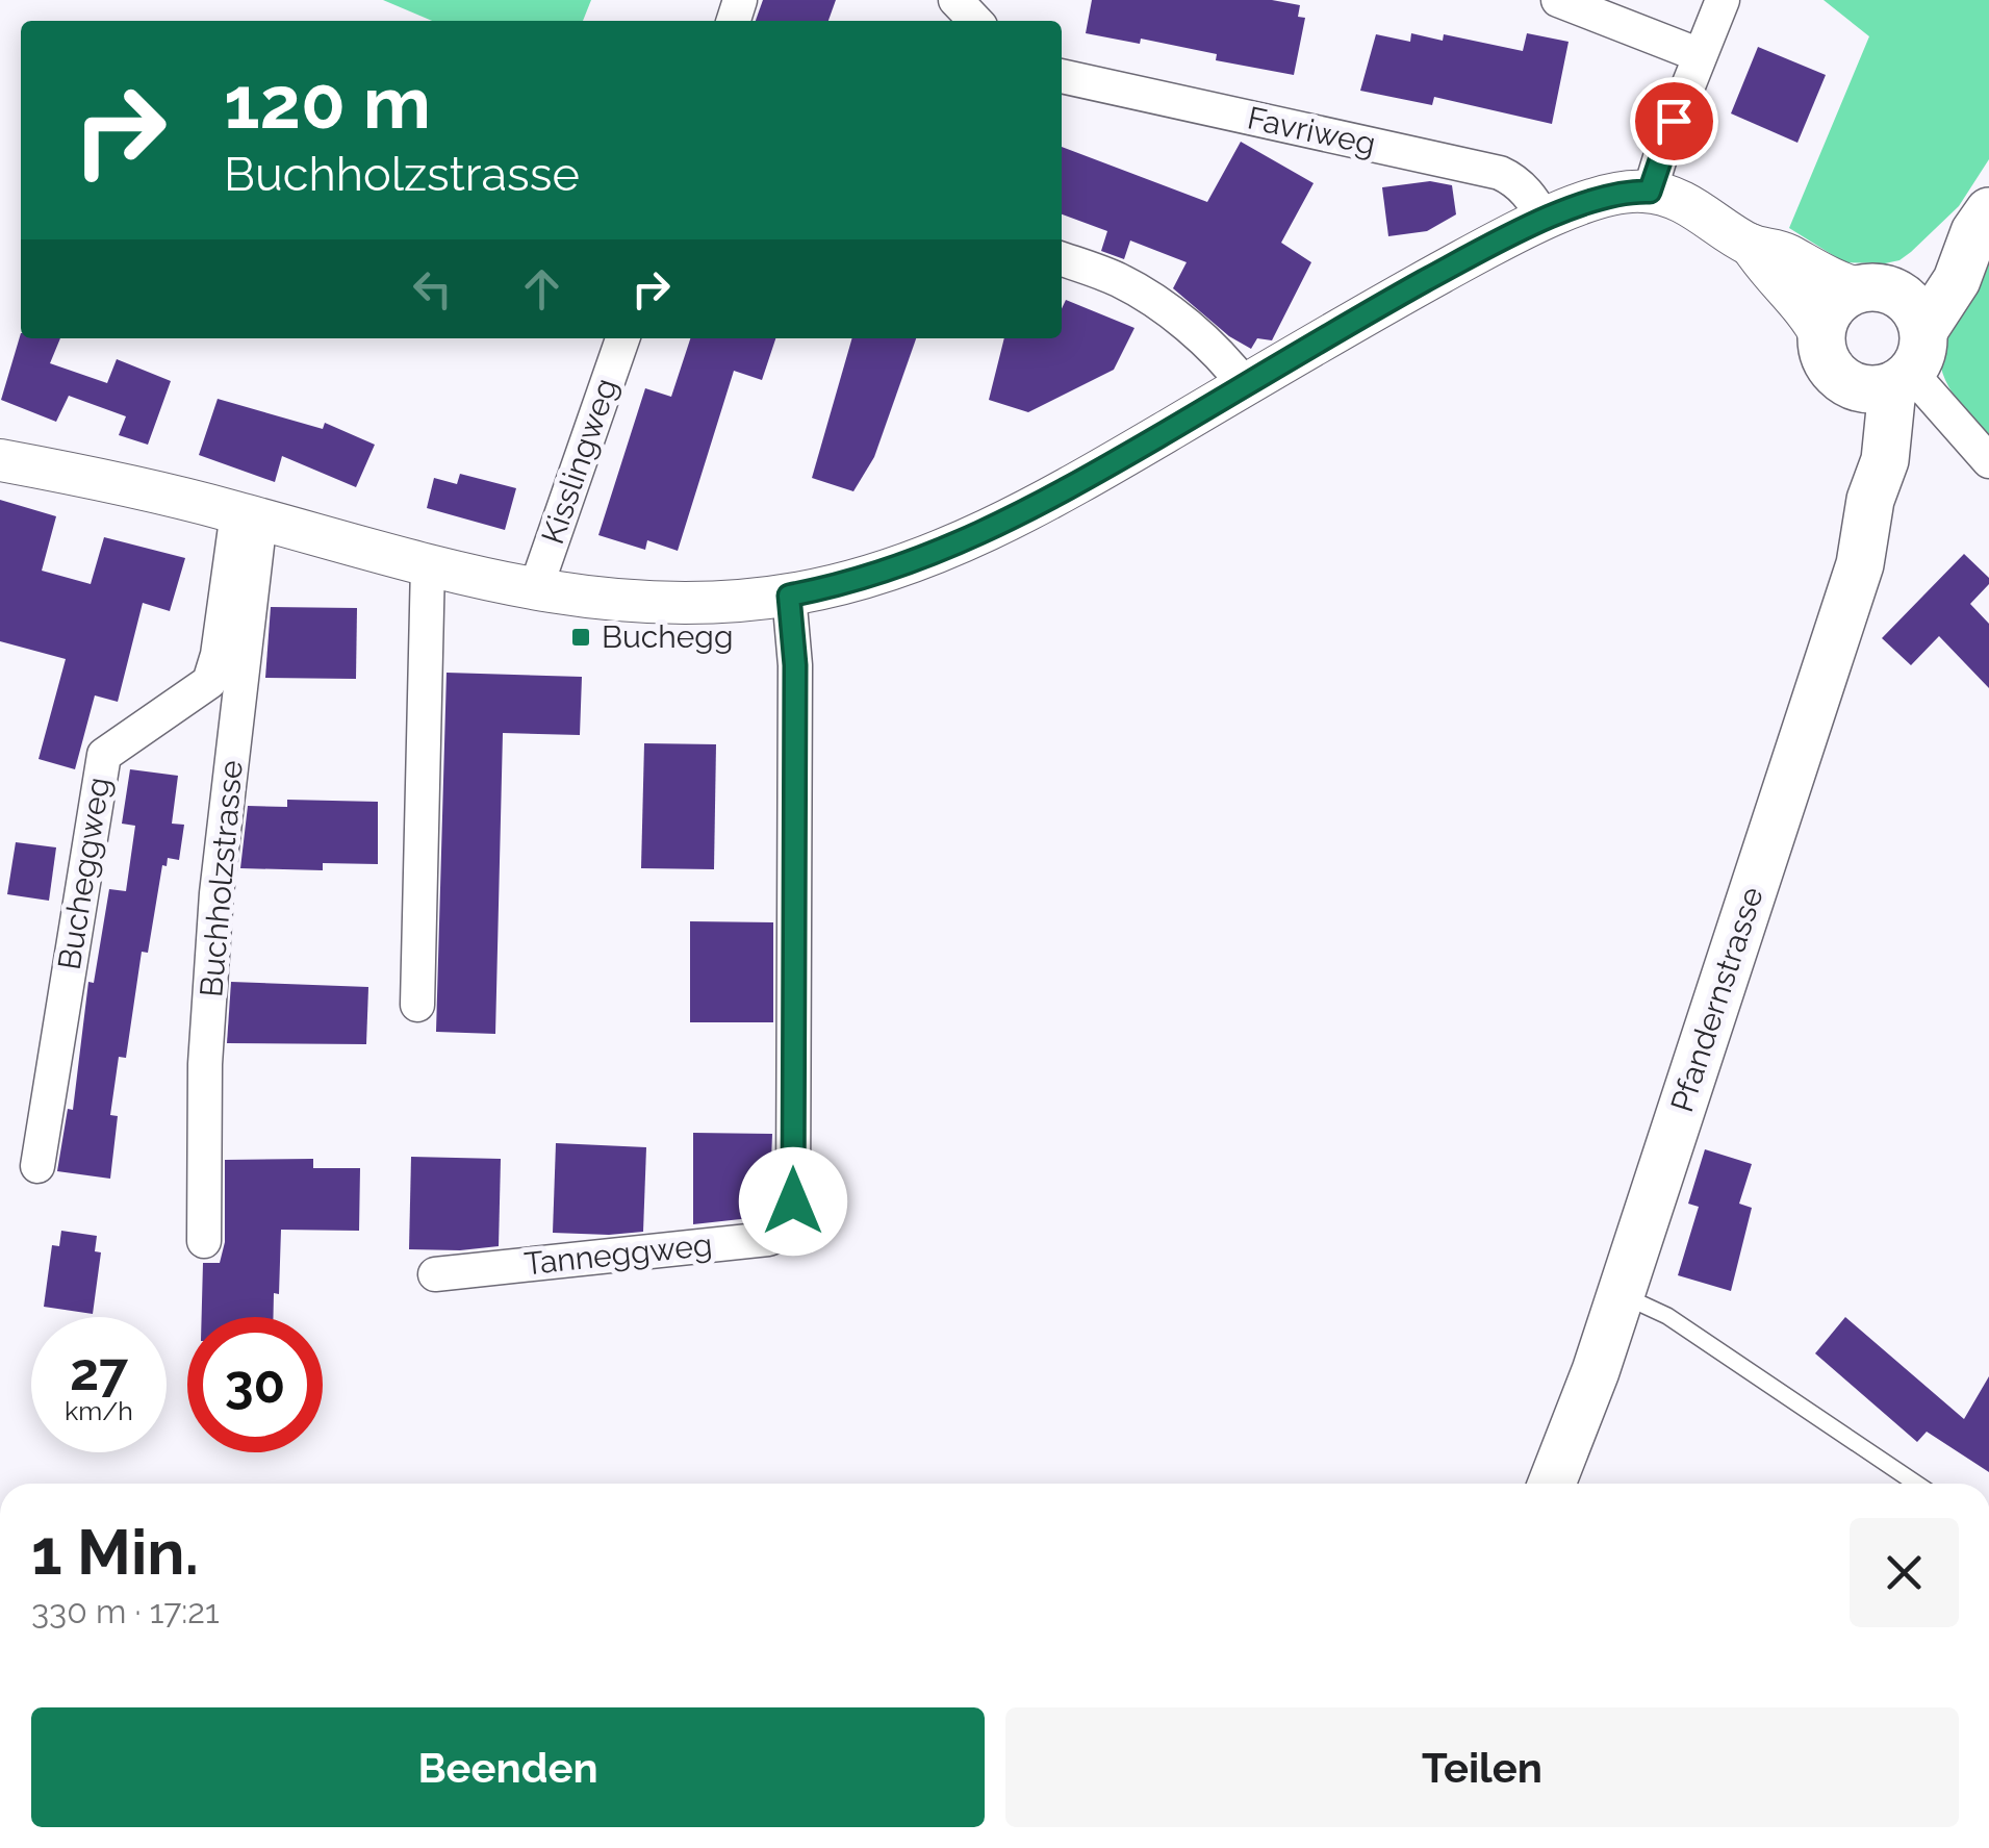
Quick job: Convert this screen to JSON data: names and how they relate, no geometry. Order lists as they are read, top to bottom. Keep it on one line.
{"streets":{"main road":["Pfandernstrasse"],"street":["Favriweg","Kisslingweg","Bucheggweg","Buchholzstrasse","Tanneggweg"]},"crossings":[["Bucheggweg","Buchholzstrasse"]],"places":{"transit":["Buchegg"]},"page":{"turn":["120 m","Buchholzstrasse"],"speed":"27 km/h","limit":"30","heading":["1 Min.","330 m · 17:21"],"buttons":["Beenden","Teilen"]}}
